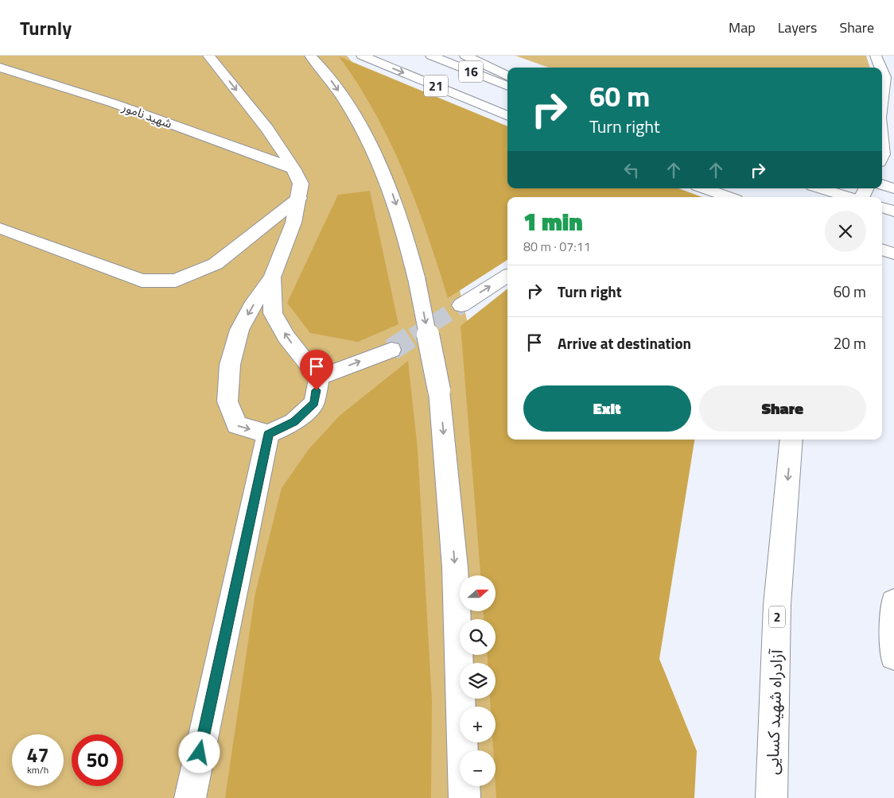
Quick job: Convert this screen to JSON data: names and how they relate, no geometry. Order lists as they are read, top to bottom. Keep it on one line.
{"streets":{"main road":["16","21","شهید نامور","2","آزادراه شهید کسایی"]},"one_way":["آزادراه شهید کسایی"],"north":"right","page":{"header":"Turnly","nav":["Map","Layers","Share"],"turn":["60 m","Turn right"],"heading":["1 min","80 m · 07:11"],"list":[{"name":"Turn right","value":"60 m"},{"name":"Arrive at destination","value":"20 m"}],"buttons":["Exit","Share"],"map_buttons":["+","−"],"speed":"47 km/h","limit":"50"}}
